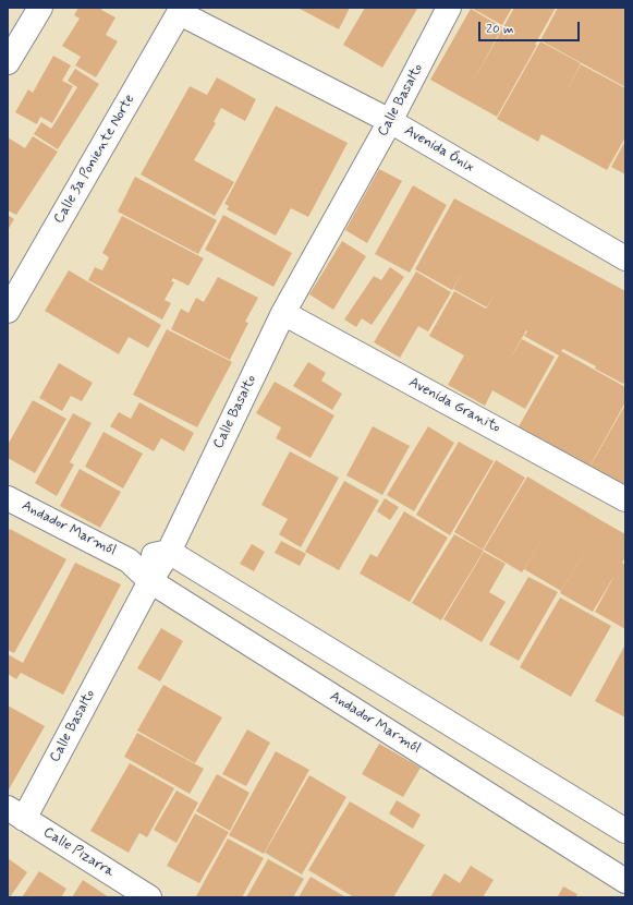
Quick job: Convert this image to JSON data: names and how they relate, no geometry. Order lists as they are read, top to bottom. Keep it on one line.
{"streets":{"street":["Calle Basalto","Avenida Ónix","Calle 3a Poniente Norte","Avenida Granito","Andador Marmól","Calle Pizarra"]},"crossings":[["Calle Basalto","Avenida Ónix"],["Calle Basalto","Avenida Granito"],["Calle Basalto","Andador Marmól"],["Calle Basalto","Calle Pizarra"],["Avenida Ónix","Calle 3a Poniente Norte"]],"scale_bar":"20 m"}
